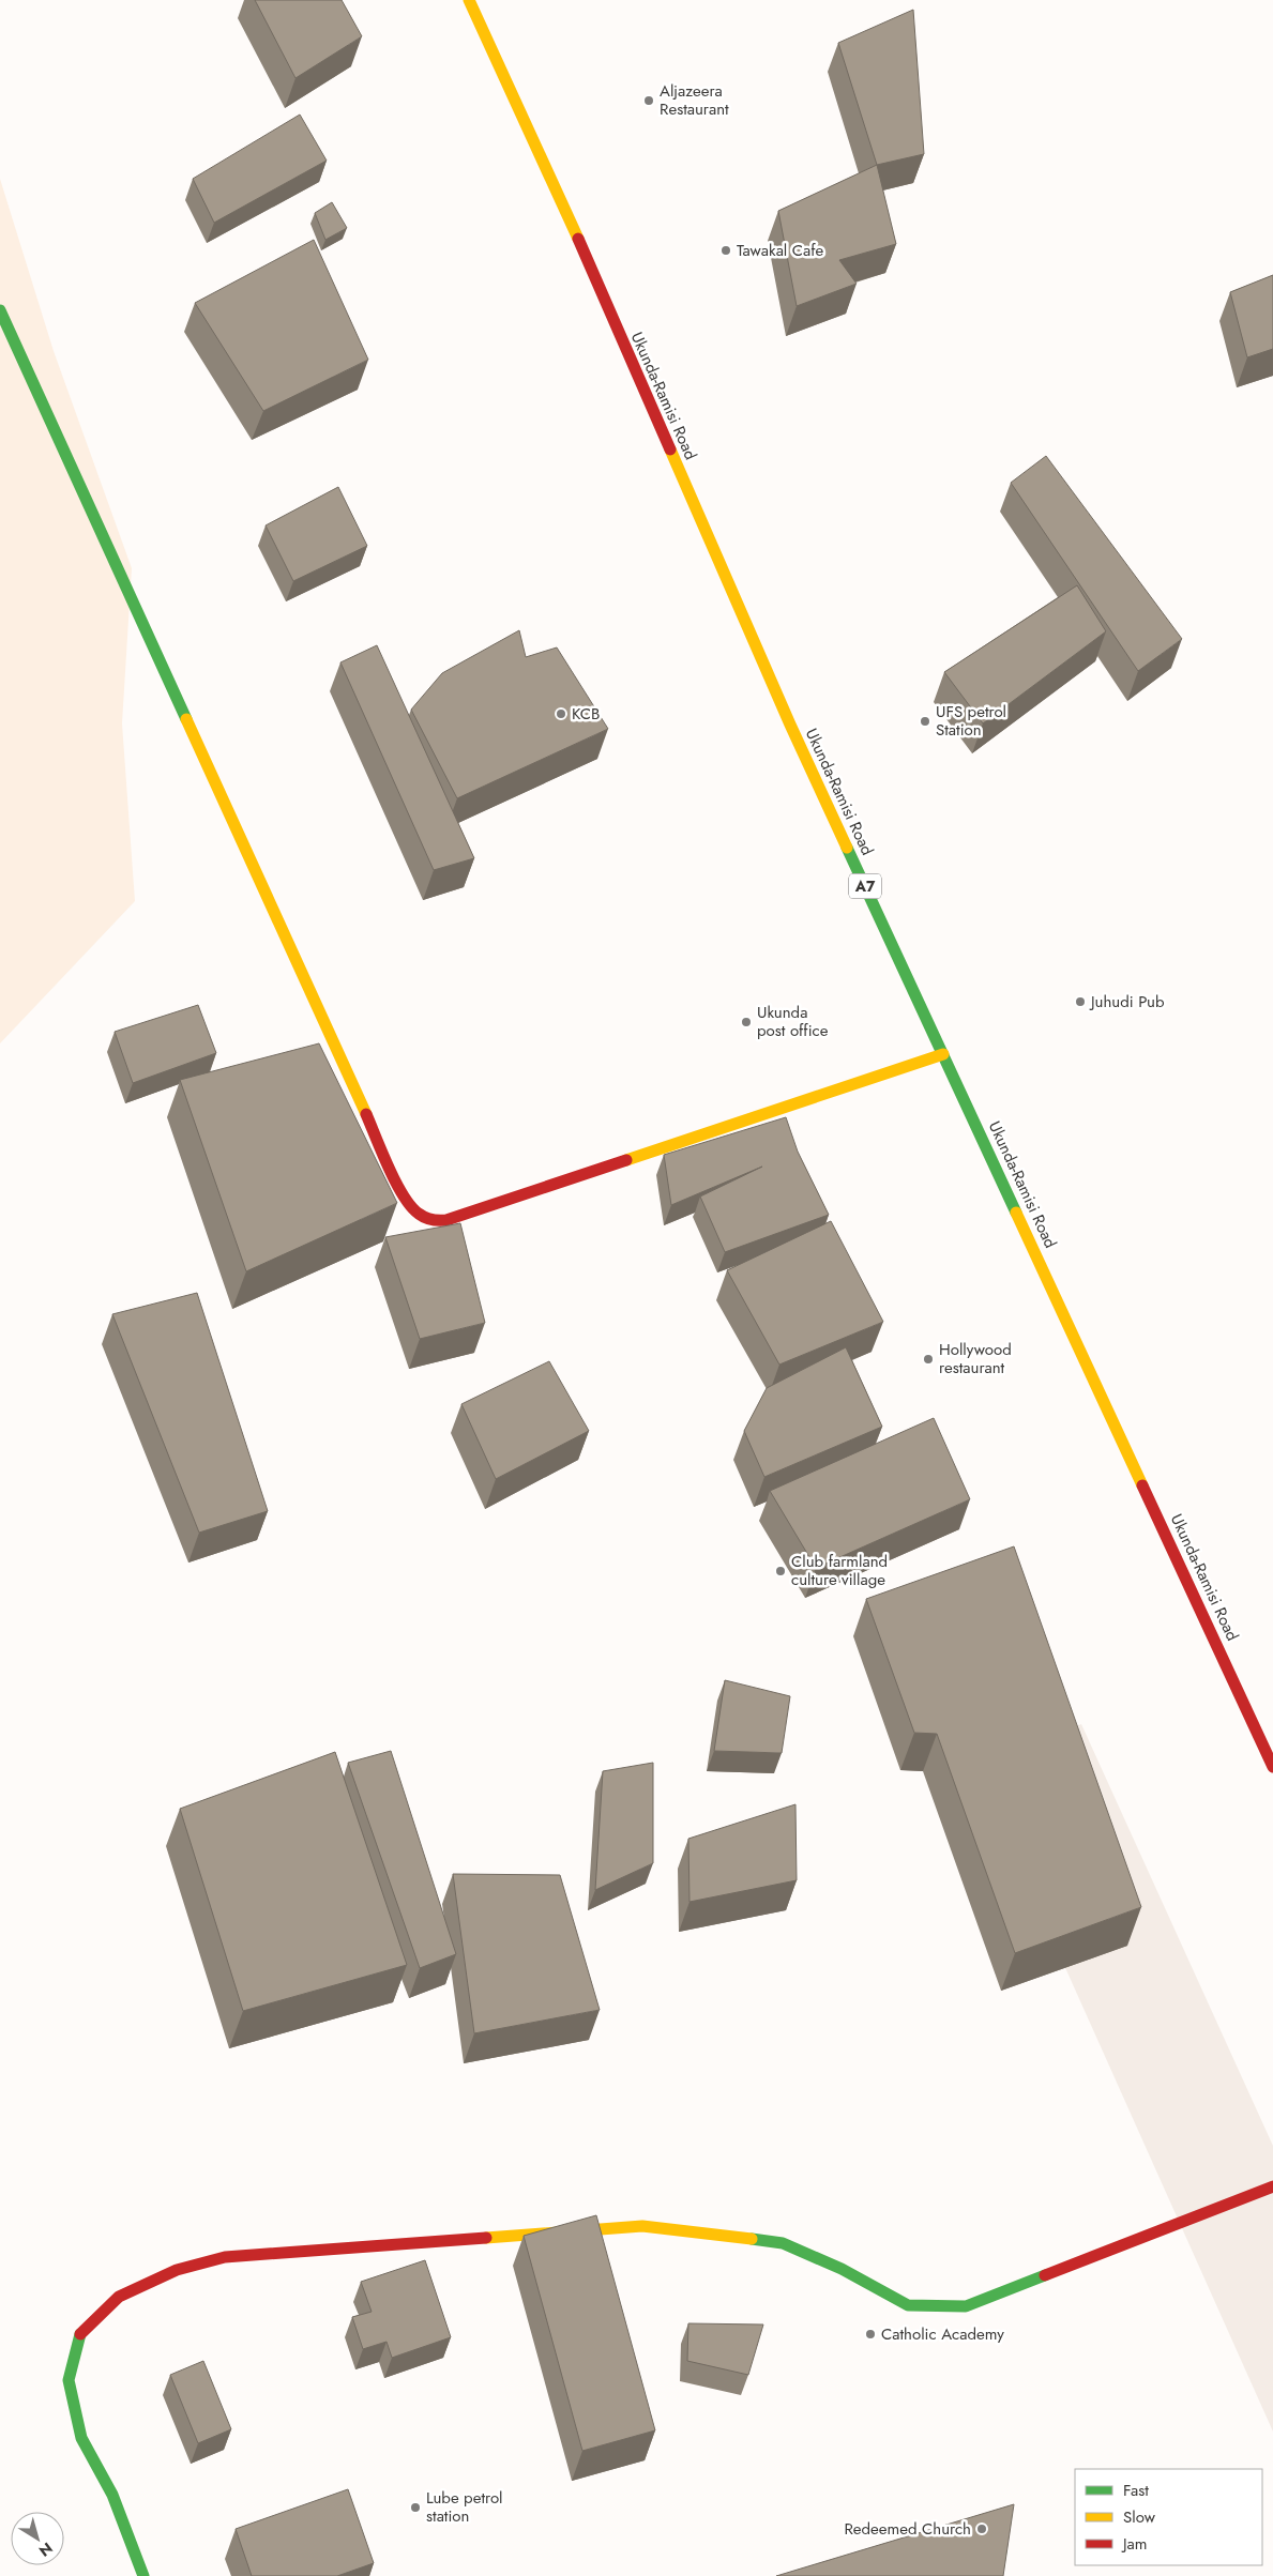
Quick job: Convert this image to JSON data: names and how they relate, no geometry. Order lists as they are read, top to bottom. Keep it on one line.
{"streets":{"main road":["Ukunda-Ramisi Road","A7"]},"places":["Aljazeera Restaurant","Tawakal Cafe","KCB","UFS petrol Station","Juhudi Pub","Ukunda post office","Hollywood restaurant","Club farmland culture village","Catholic Academy","Lube petrol station","Redeemed Church"],"legend":["Fast","Slow","Jam"],"north":"bottom right"}
